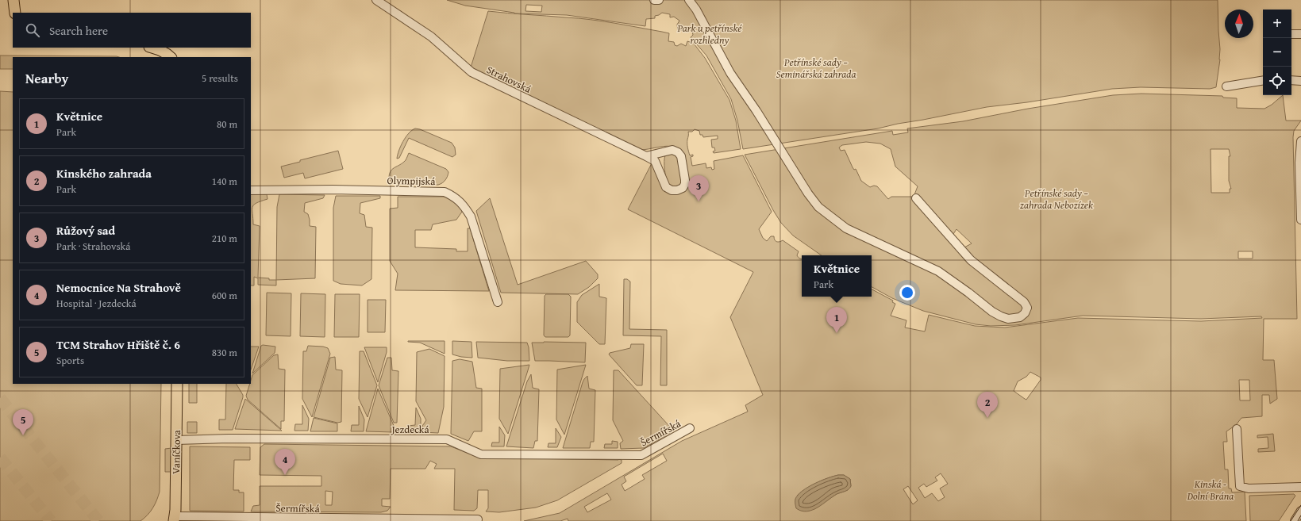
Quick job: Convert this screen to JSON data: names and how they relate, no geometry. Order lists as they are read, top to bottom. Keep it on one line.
{"streets":{"main road":["Vaníčkova"],"street":["Strahovská","Olympijská","Jezdecká","Šermířská"]},"crossings":[["Jezdecká","Šermířská"],["Jezdecká","Vaníčkova"],["Šermířská","Vaníčkova"]],"parks":["Park u petřínské rozhledny","Petřínské sady – Seminářská zahrada","Petřínské sady – zahrada Nebozízek","Kinská - Dolní Brána"],"north":"top","page":{"map_buttons":["+","−"],"search":"Search here","heading":["Nearby","5 results"],"list":[{"mark":"1","name":"Květnice","note":"Park","value":"80 m"},{"mark":"2","name":"Kinského zahrada","note":"Park","value":"140 m"},{"mark":"3","name":"Růžový sad","note":"Park · Strahovská","value":"210 m"},{"mark":"4","name":"Nemocnice Na Strahově","note":"Hospital · Jezdecká","value":"600 m"},{"mark":"5","name":"TCM Strahov Hřiště č. 6","note":"Sports","value":"830 m"}],"pins":["3","1","2","5","4"],"popup":["Květnice","Park"]}}
